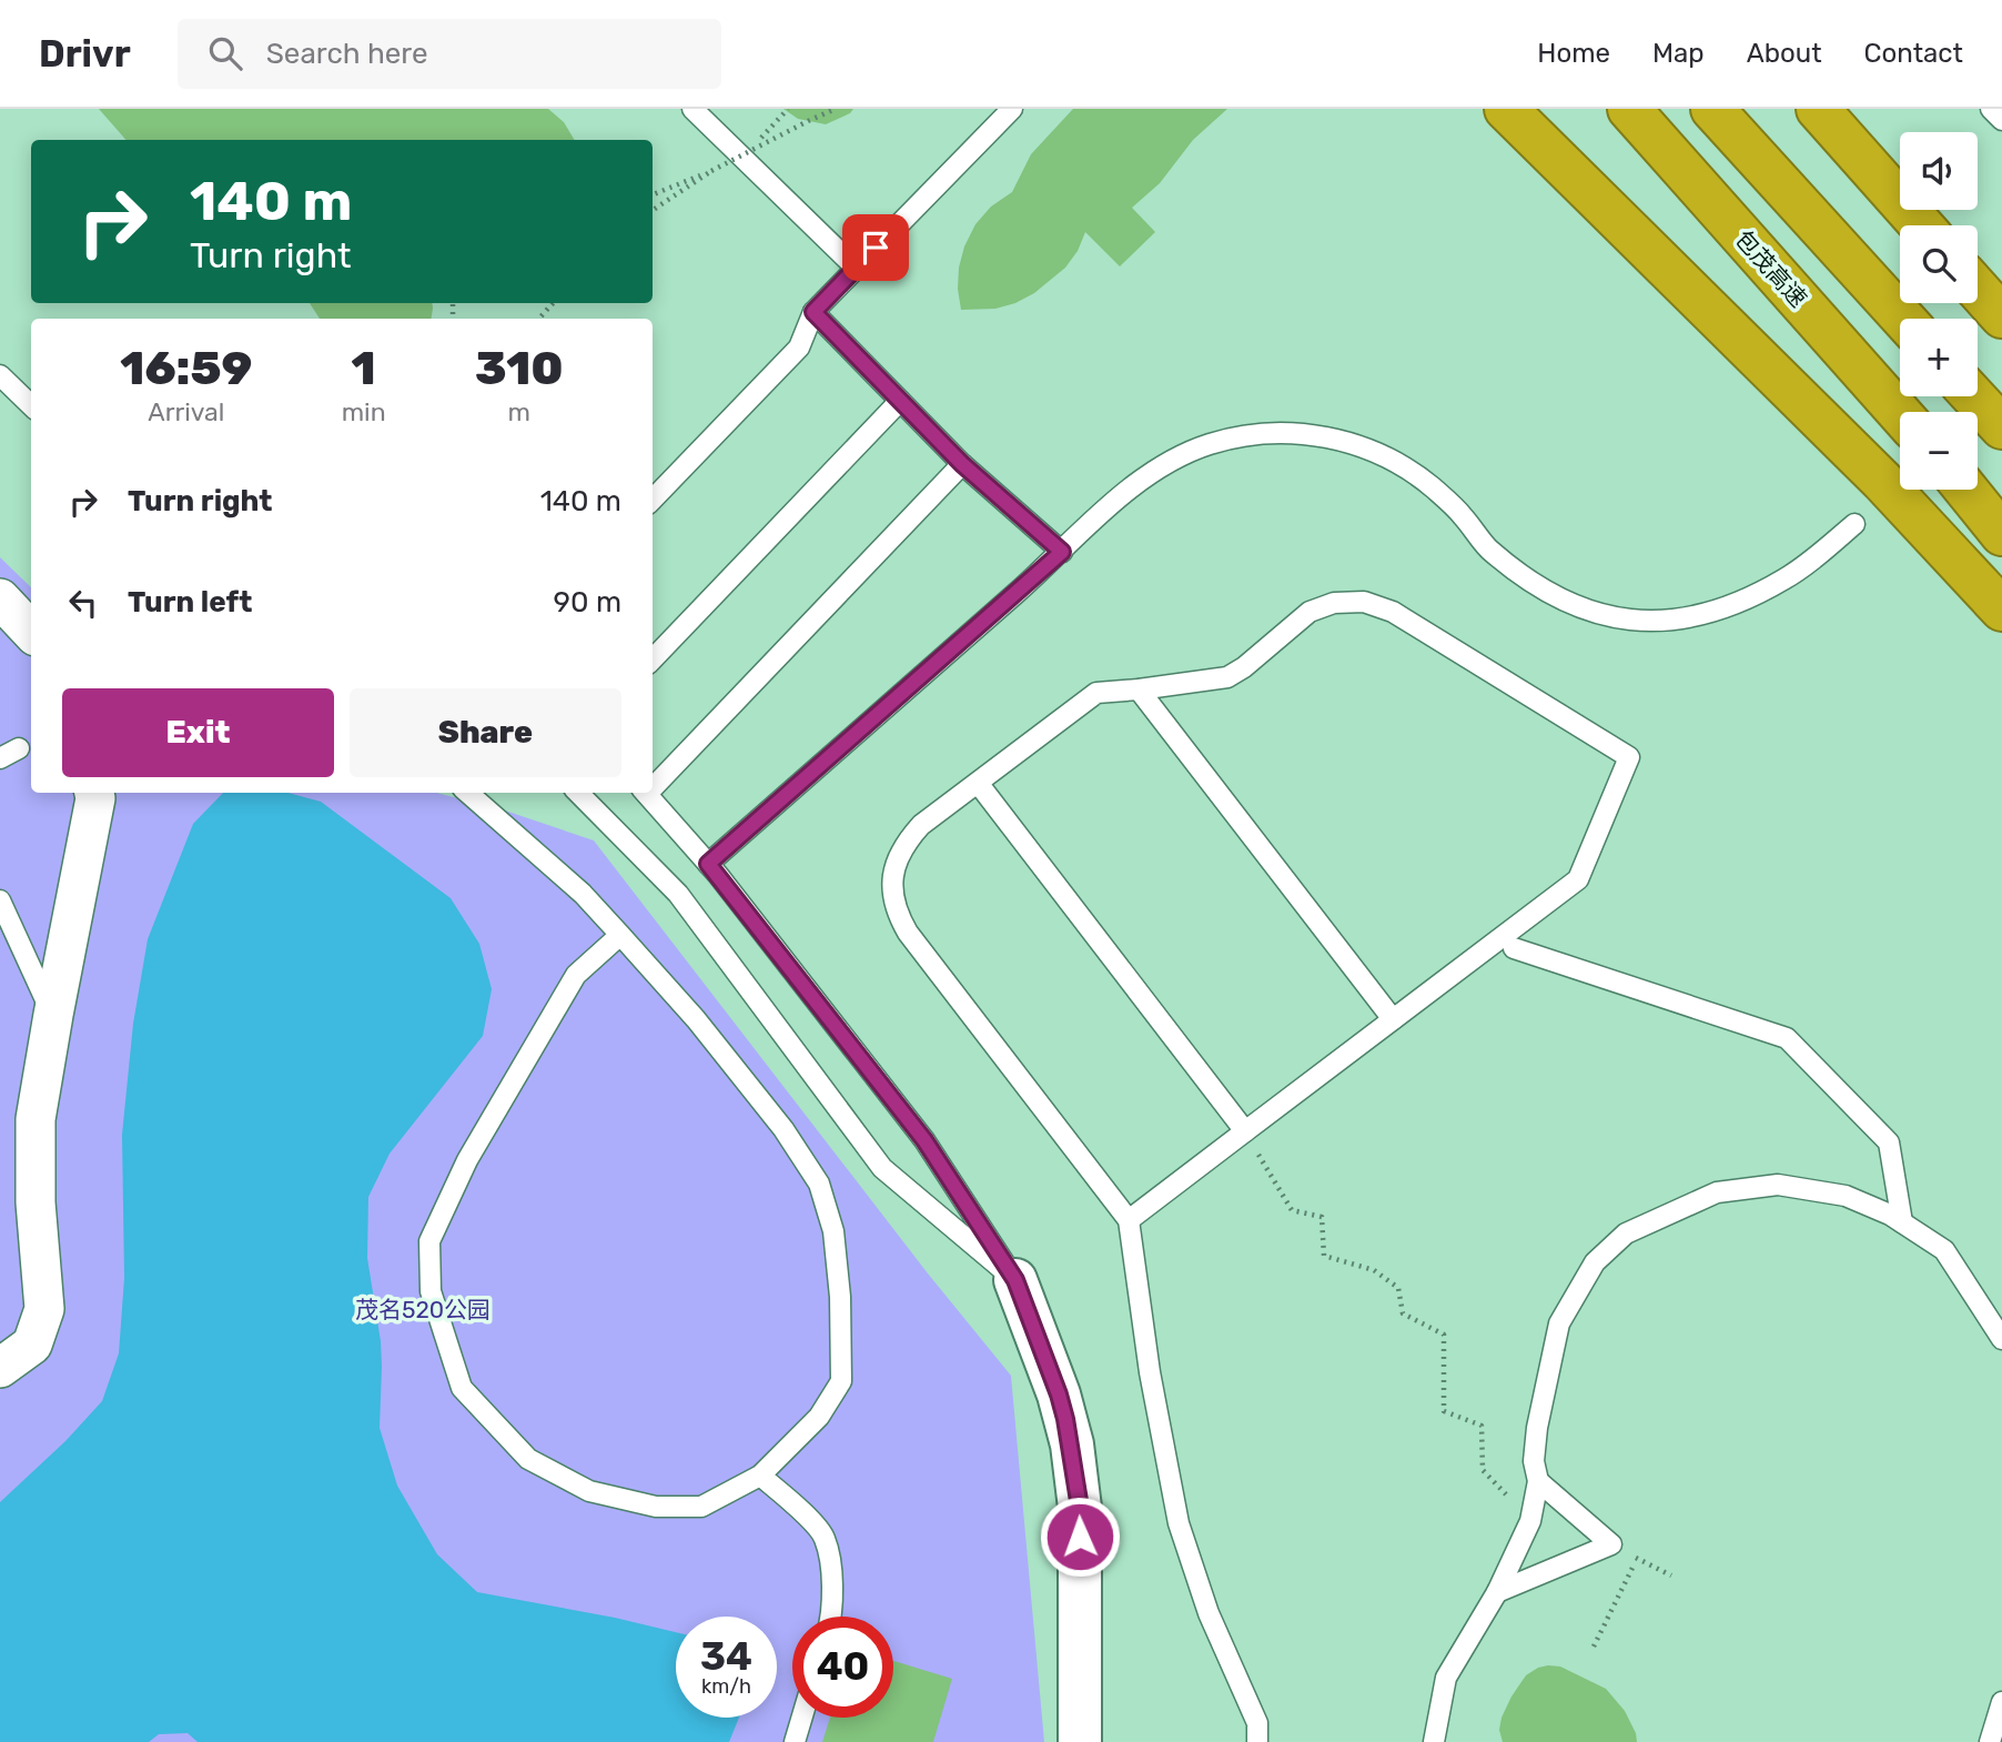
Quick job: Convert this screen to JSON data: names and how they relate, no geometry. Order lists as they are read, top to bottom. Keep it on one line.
{"streets":{"highway":["包茂高速"]},"parks":["茂名520公园"],"page":{"header":"Drivr","search":"Search here","nav":["Home","Map","About","Contact"],"map_buttons":["+","−"],"turn":["140 m","Turn right"],"eta":["16:59","Arrival","1","min","310","m"],"list":[{"name":"Turn right","value":"140 m"},{"name":"Turn left","value":"90 m"}],"buttons":["Exit","Share"],"speed":"34 km/h","limit":"40"}}
